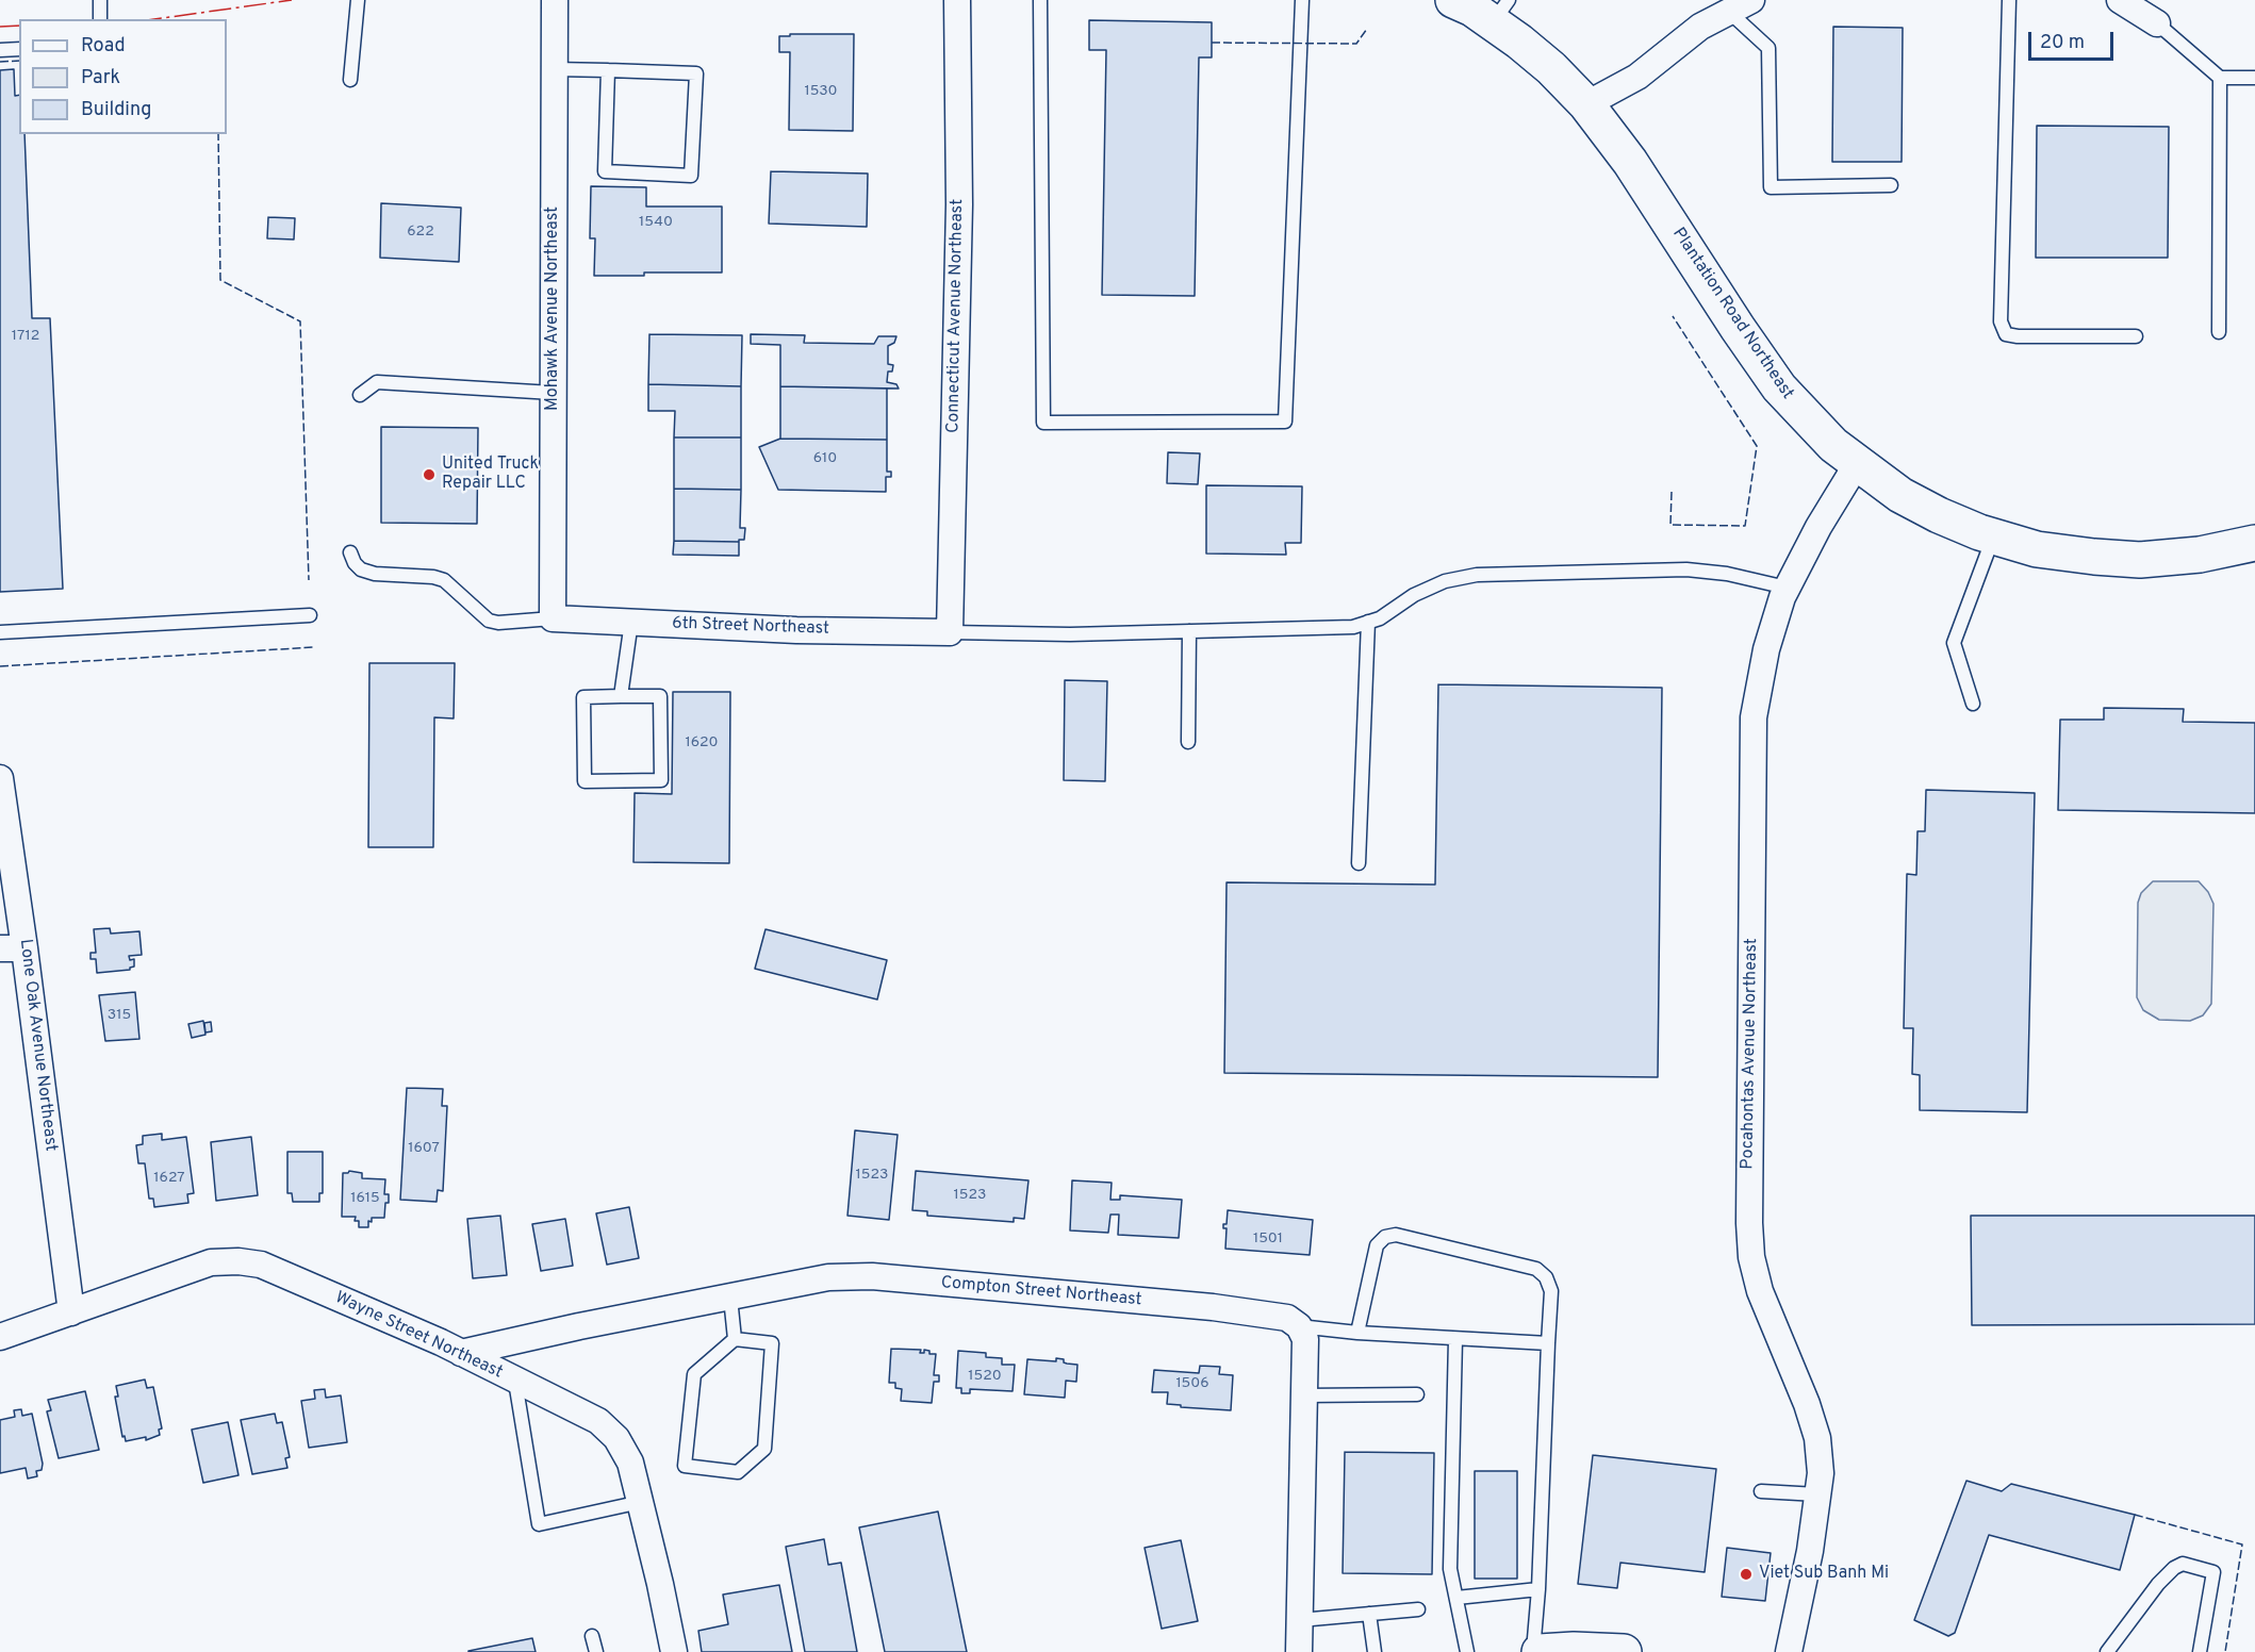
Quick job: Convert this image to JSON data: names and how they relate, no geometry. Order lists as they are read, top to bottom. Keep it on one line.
{"streets":{"street":["Mohawk Avenue Northeast","Plantation Road Northeast","Connecticut Avenue Northeast","6th Street Northeast","Lone Oak Avenue Northeast","Pocahontas Avenue Northeast","Compton Street Northeast","Wayne Street Northeast"]},"crossings":[["Mohawk Avenue Northeast","6th Street Northeast"],["Plantation Road Northeast","Pocahontas Avenue Northeast"],["Connecticut Avenue Northeast","6th Street Northeast"],["Lone Oak Avenue Northeast","Wayne Street Northeast"],["Compton Street Northeast","Wayne Street Northeast"]],"places":["United Truck Repair LLC","Viet Sub Banh Mi"],"house_numbers":["1530","1540","622","1712","610","1620","315","1607","1523","1627","1523","1615","1501","1520","1506"],"legend":["Road","Park","Building"],"scale_bar":"20 m"}
